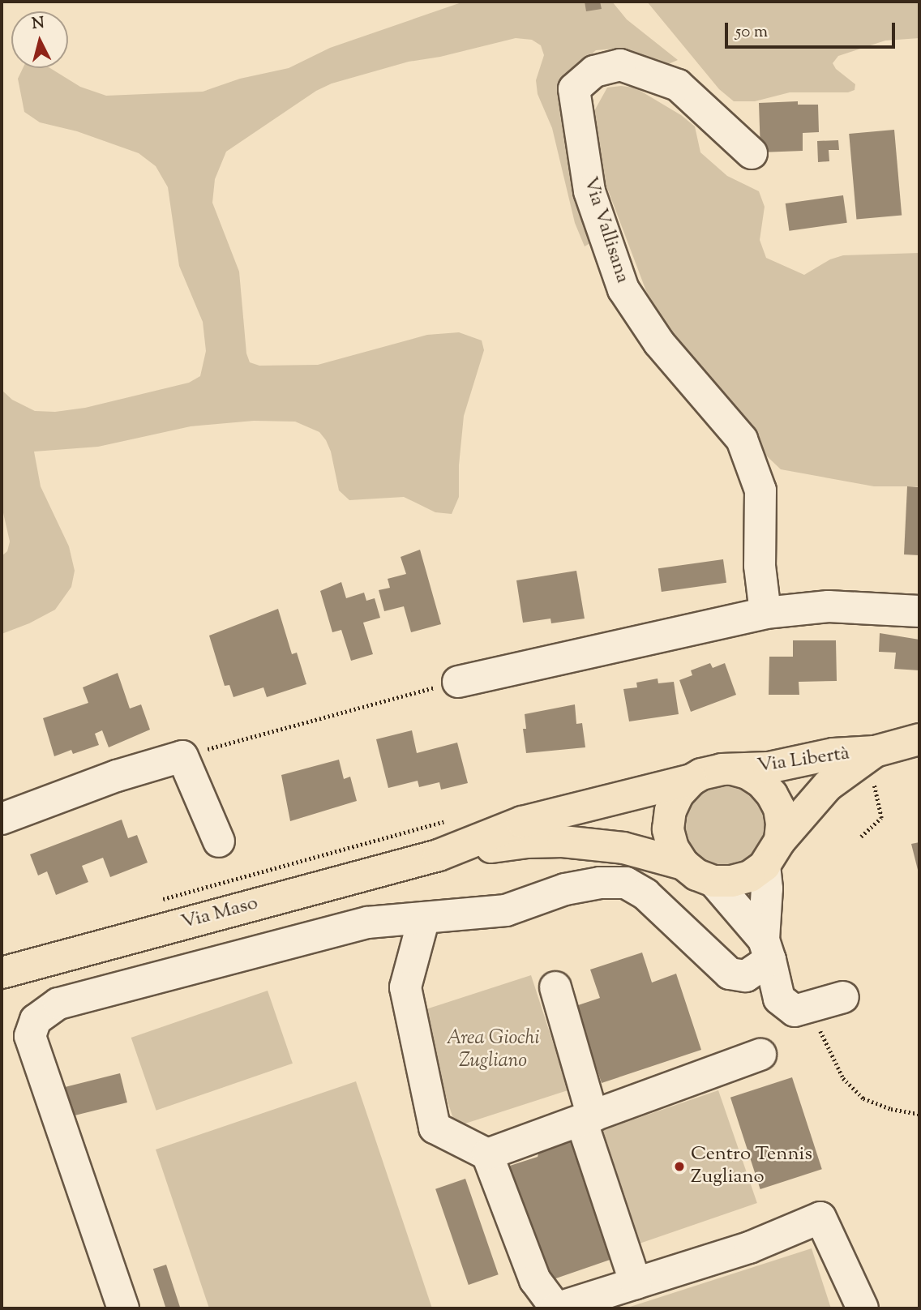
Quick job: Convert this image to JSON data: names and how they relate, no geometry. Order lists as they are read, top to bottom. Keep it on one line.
{"streets":{"main road":["Via Libertà","Via Maso"],"street":["Via Vallisana"]},"parks":["Area Giochi Zugliano"],"places":["Centro Tennis Zugliano"],"scale_bar":"50 m","north":"top"}
